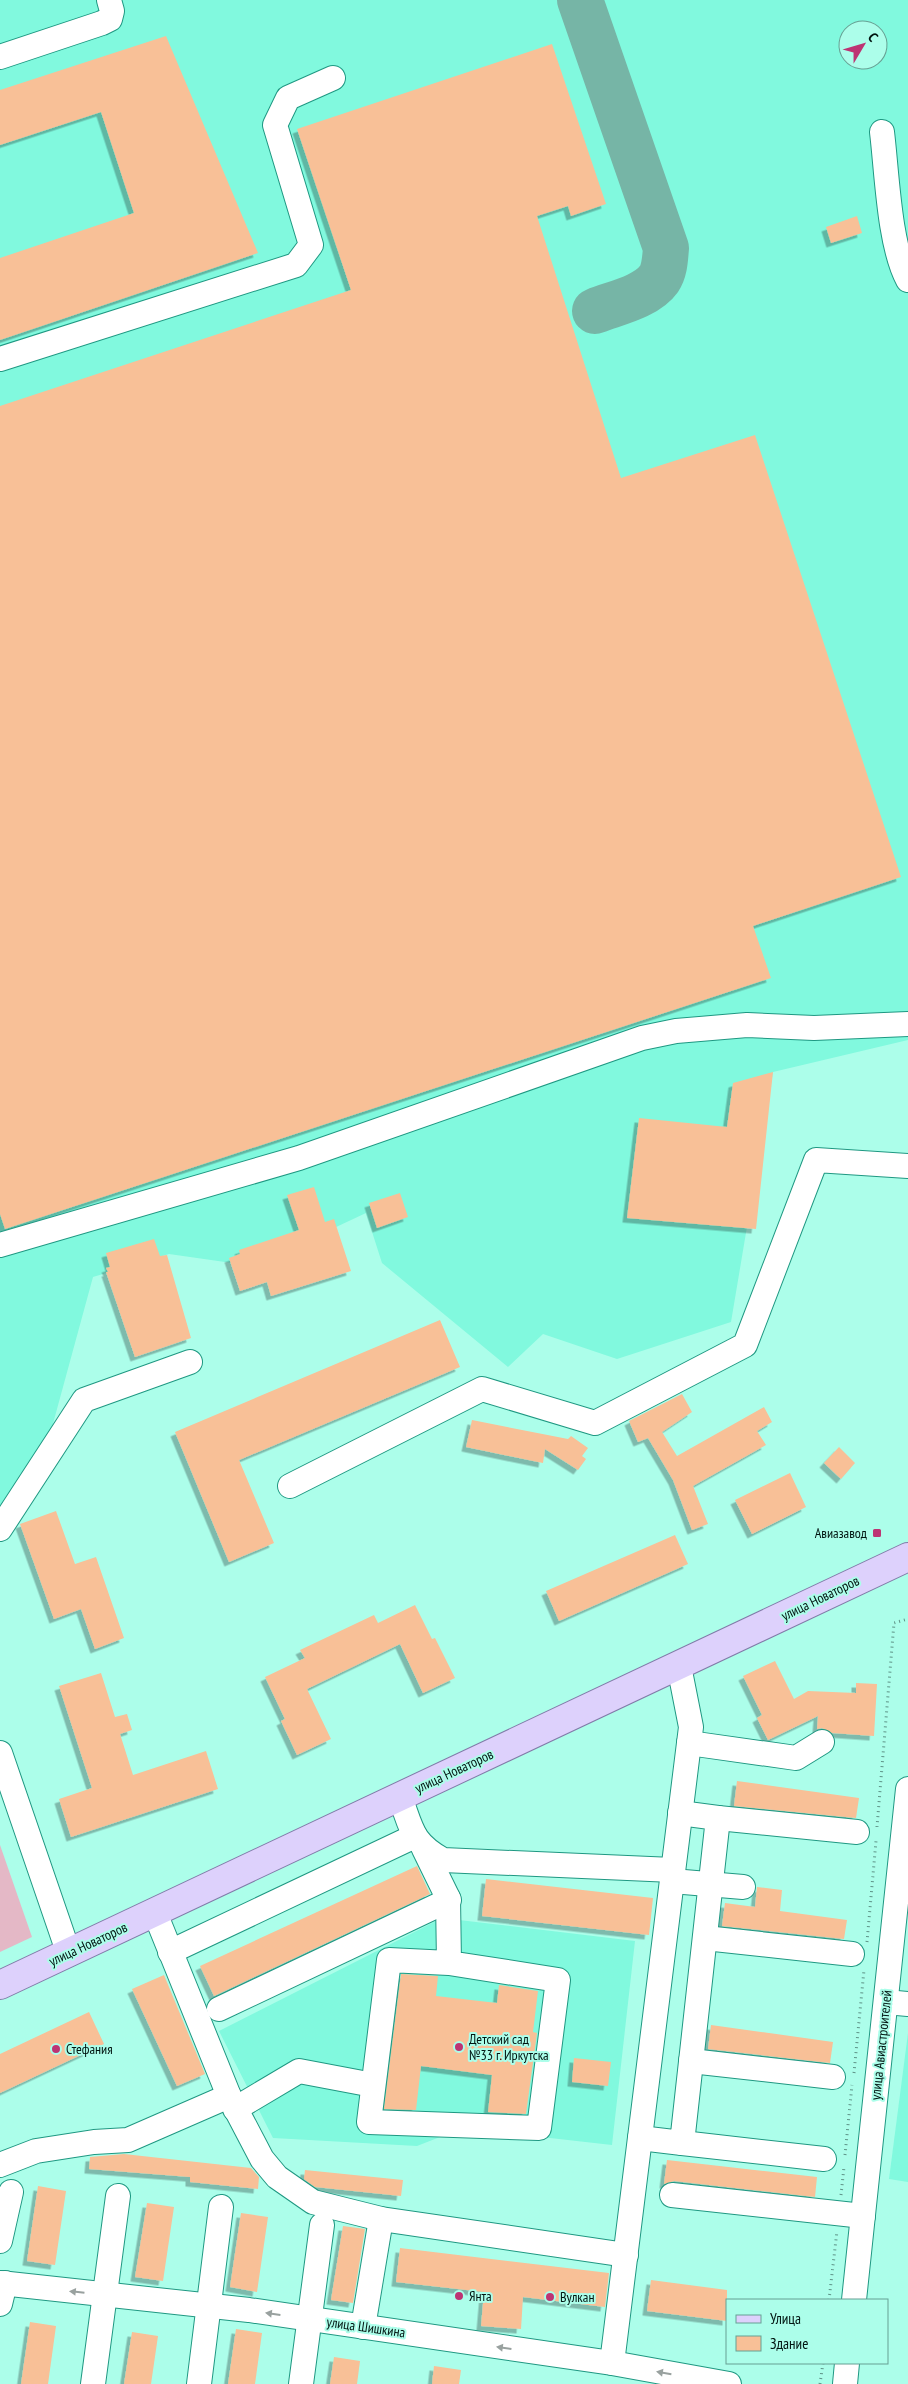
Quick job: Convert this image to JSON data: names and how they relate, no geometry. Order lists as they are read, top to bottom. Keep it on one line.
{"streets":{"main road":["улица Новаторов"],"street":["улица Авиастроителей","улица Шишкина"]},"places":{"transit":["Авиазавод"],"other":["Детский сад №33 г. Иркутска","Стефания","Янта","Вулкан"]},"legend":["Улица","Здание"],"north":"top right"}
